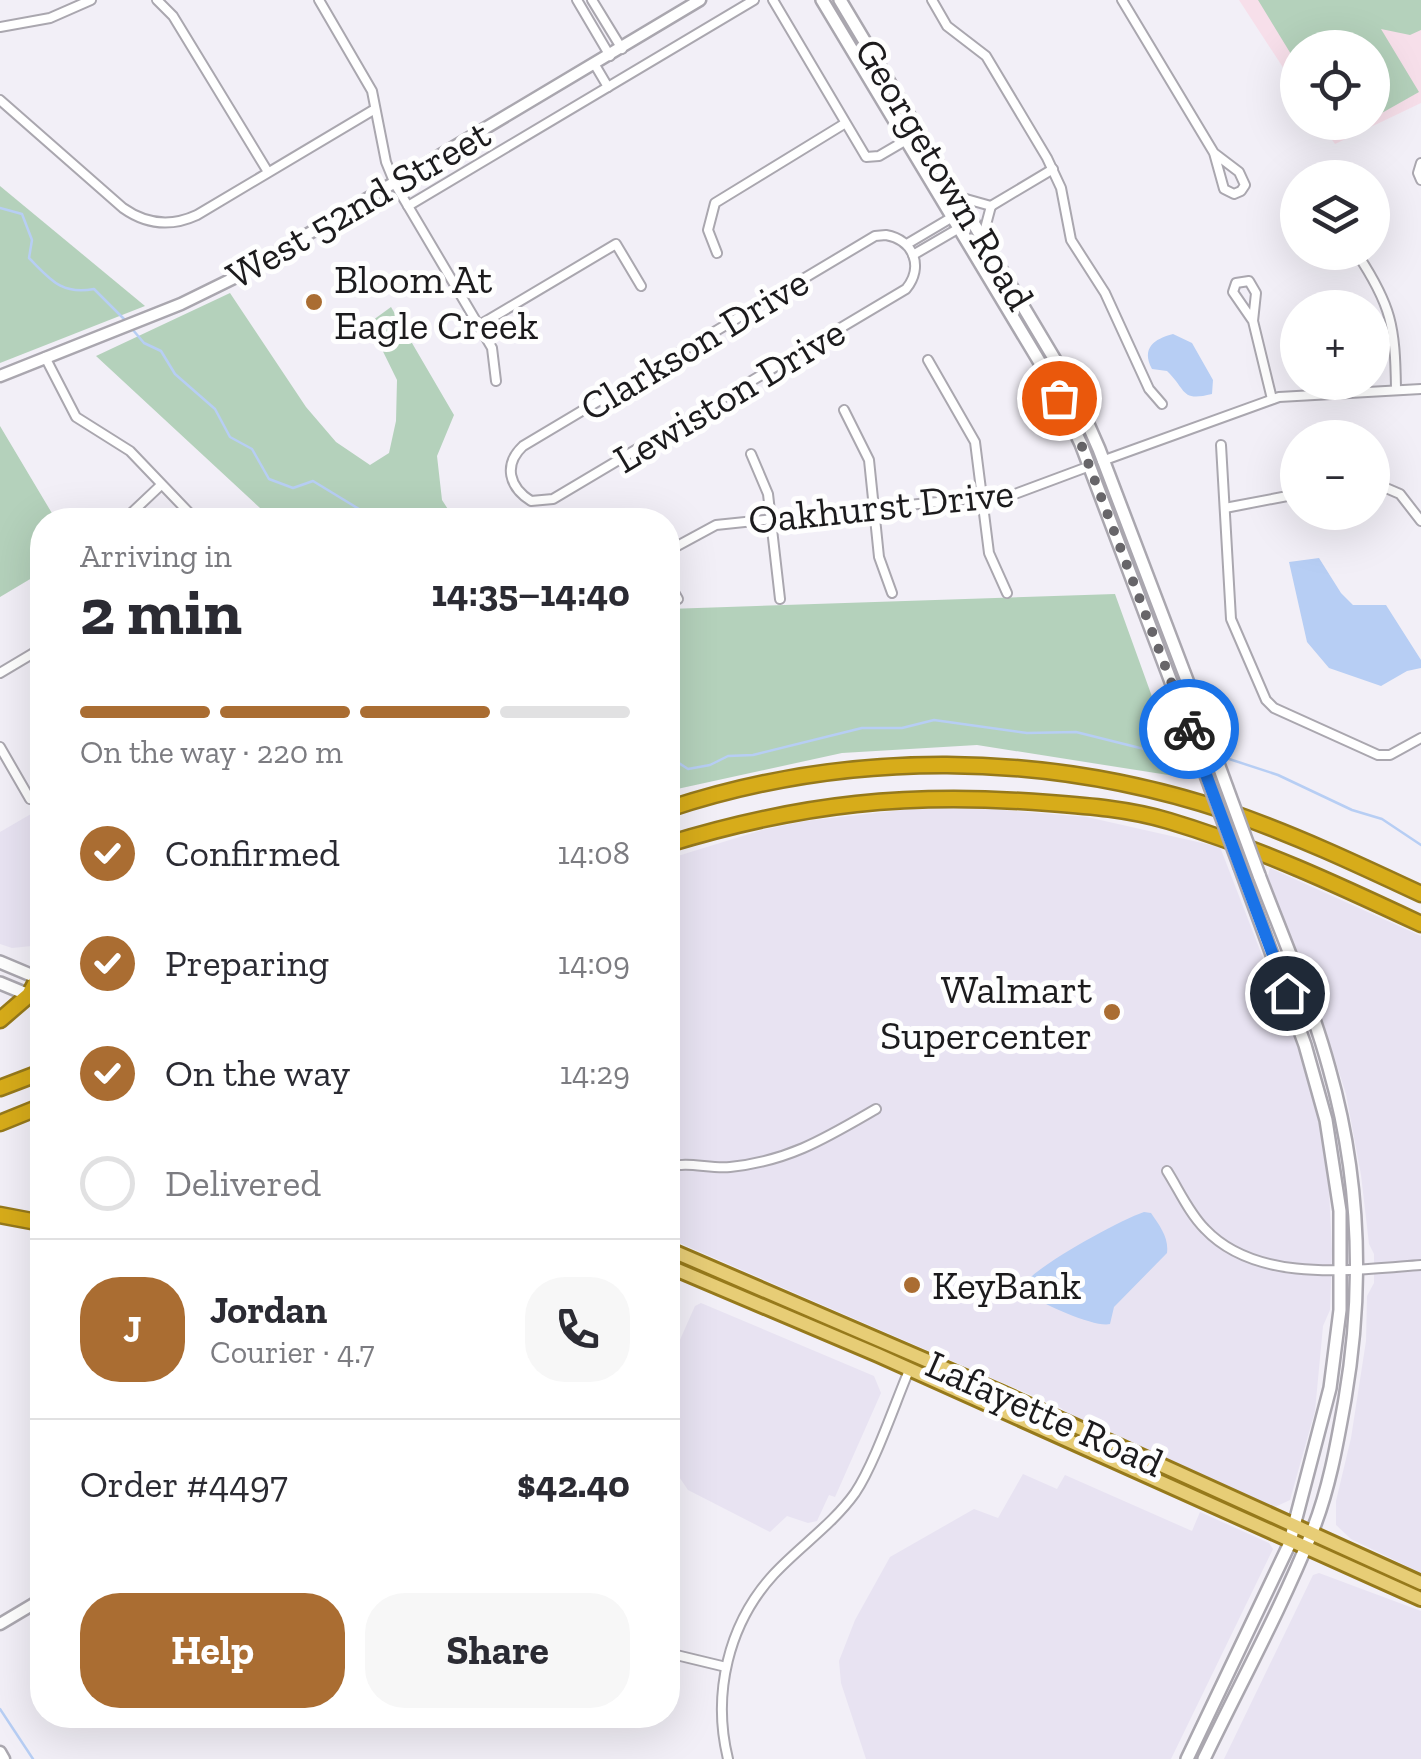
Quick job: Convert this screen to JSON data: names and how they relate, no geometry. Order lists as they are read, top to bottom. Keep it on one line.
{"streets":{"main road":["Georgetown Road","Lafayette Road"],"street":["West 52nd Street","Clarkson Drive","Lewiston Drive","Oakhurst Drive"]},"crossings":[["Georgetown Road","Oakhurst Drive"],["Georgetown Road","Lafayette Road"],["Clarkson Drive","Lewiston Drive"]],"places":["Bloom At Eagle Creek","Walmart Supercenter","KeyBank"],"page":{"map_buttons":["+","−"],"heading":["2 min","Arriving in","14:35–14:40"],"panel":["Jordan","Courier · 4.7","Order #4497","$42.40"],"bar":"On the way · 220 m","list":[["Confirmed","14:08"],["Preparing","14:09"],["On the way","14:29"],"Delivered"],"round":"J","buttons":["Help","Share"]}}
